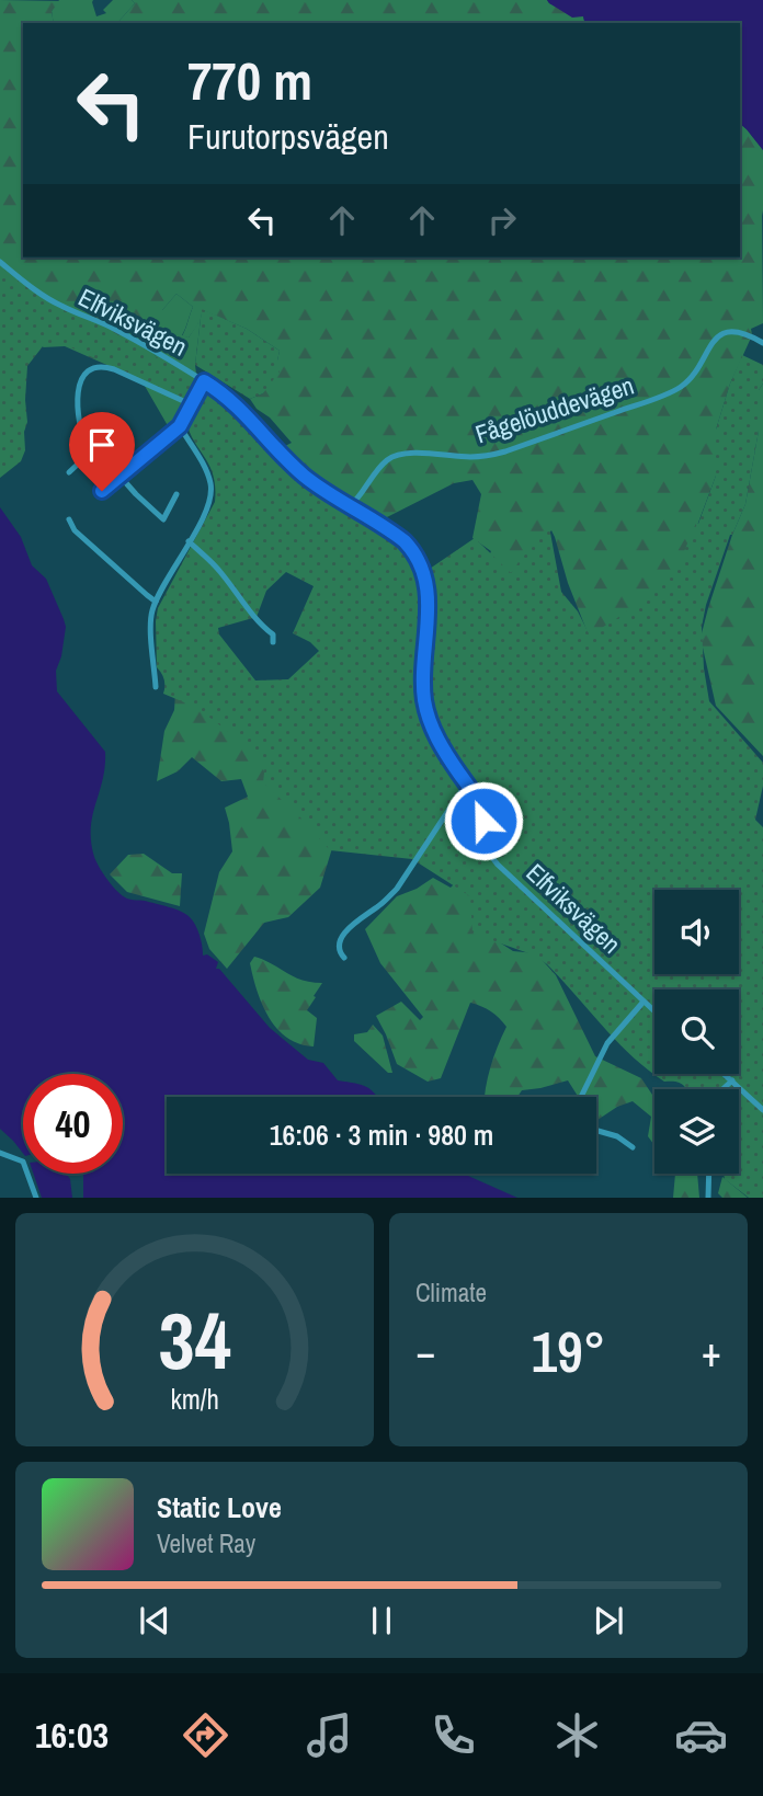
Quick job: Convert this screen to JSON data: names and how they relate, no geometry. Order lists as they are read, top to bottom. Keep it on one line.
{"streets":{"street":["Elfviksvägen","Fågelöuddevägen"]},"crossings":[["Elfviksvägen","Fågelöuddevägen"]],"page":{"turn":["770 m","Furutorpsvägen"],"limit":"40","trip":"16:06 · 3 min · 980 m","tile":"Climate","heat":["−","19°","+"],"song":["Static Love","Velvet Ray"],"tabs":"16:03","gauge":["34","km/h"]}}
